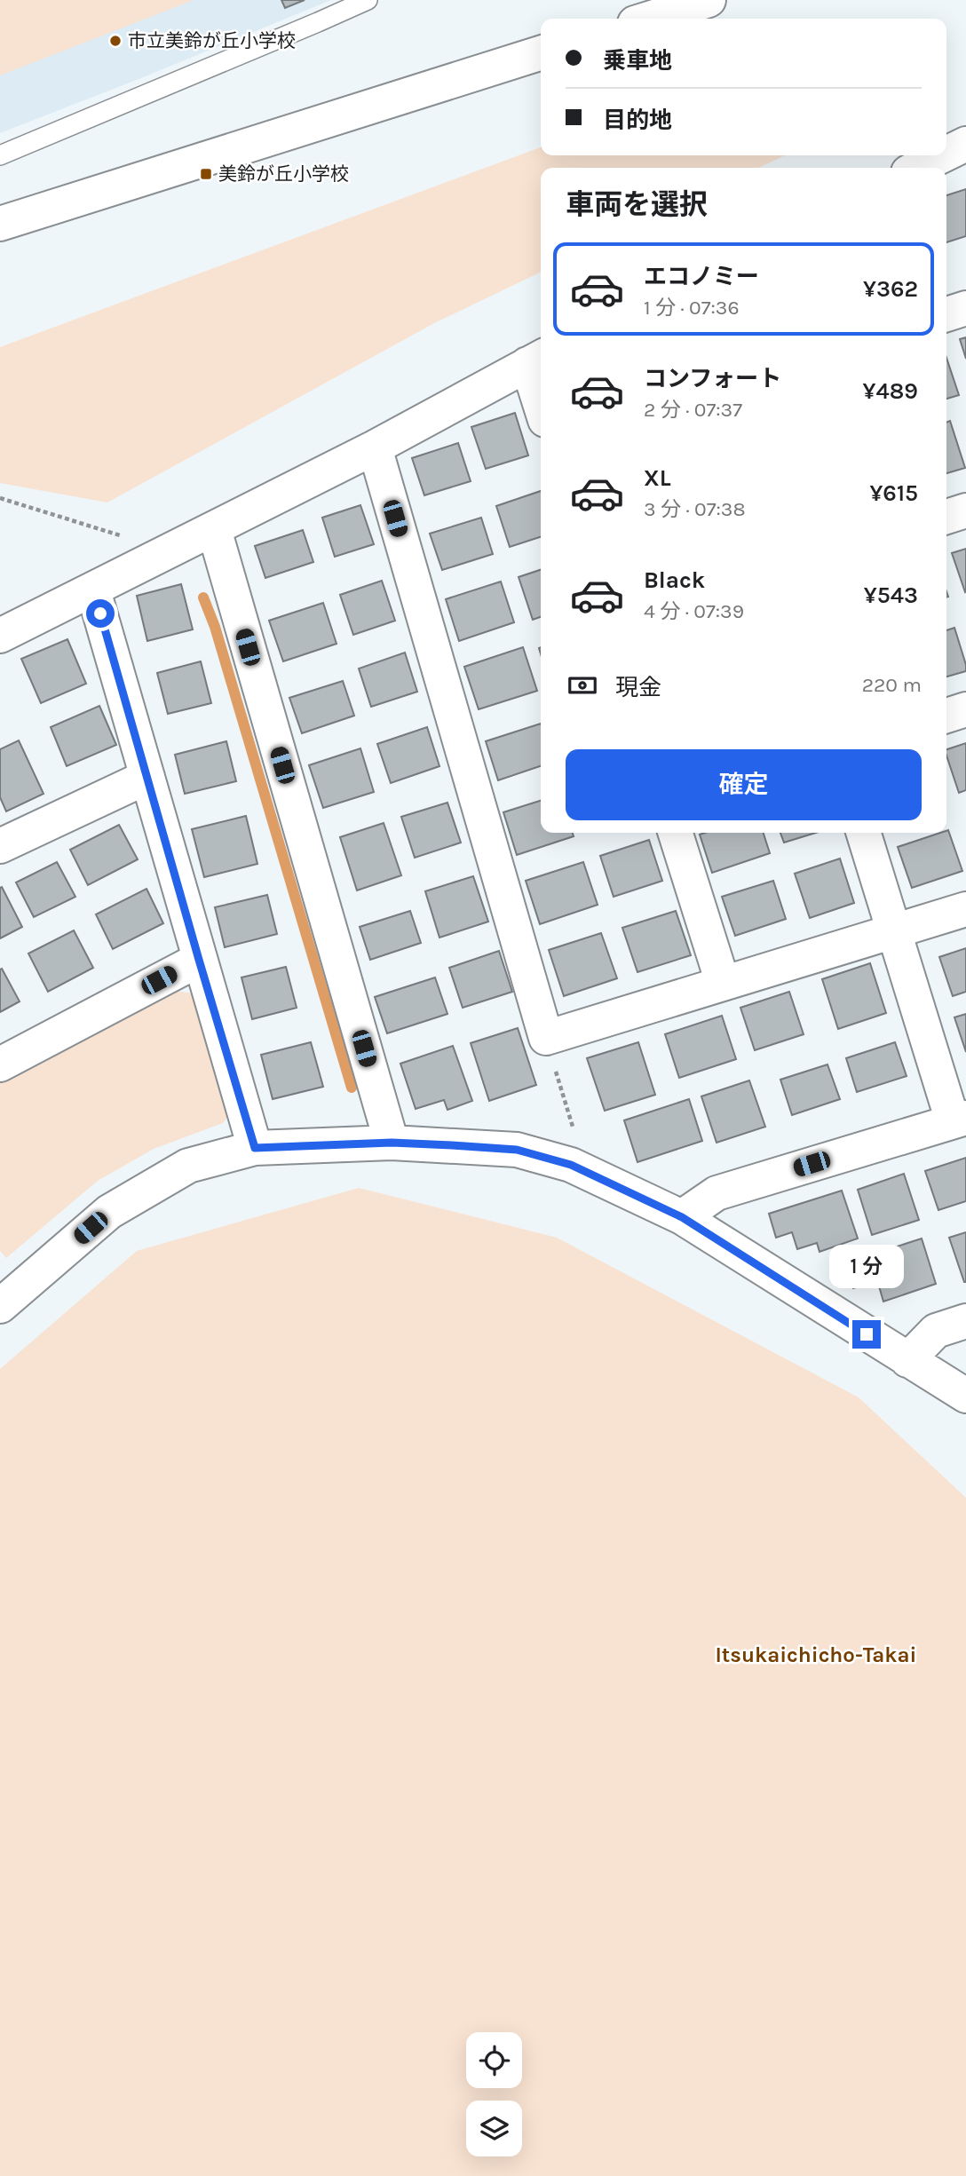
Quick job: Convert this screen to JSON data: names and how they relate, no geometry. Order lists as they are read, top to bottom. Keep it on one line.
{"districts":["Itsukaichicho-Takai"],"places":{"other":["市立美鈴が丘小学校"],"transit":["美鈴が丘小学校"]},"page":{"banner":["乗車地","目的地"],"heading":"車両を選択","list":[{"name":"エコノミー","note":"1 分 · 07:36","value":"¥362"},{"name":"コンフォート","note":"2 分 · 07:37","value":"¥489"},{"name":"XL","note":"3 分 · 07:38","value":"¥615"},{"name":"Black","note":"4 分 · 07:39","value":"¥543"}],"pay":["現金","220 m"],"buttons":"確定","bubble":"1 分"}}
